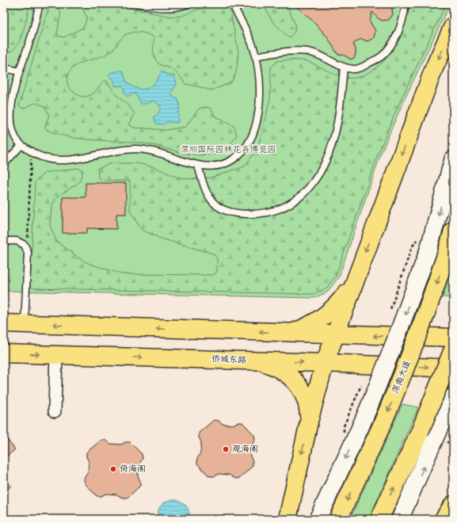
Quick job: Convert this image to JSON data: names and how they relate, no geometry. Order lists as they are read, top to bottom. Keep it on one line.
{"streets":{"main road":["侨城东路","深南大道"]},"parks":["深圳国际园林花卉博览园"],"places":["观海阁","倚海阁"]}
